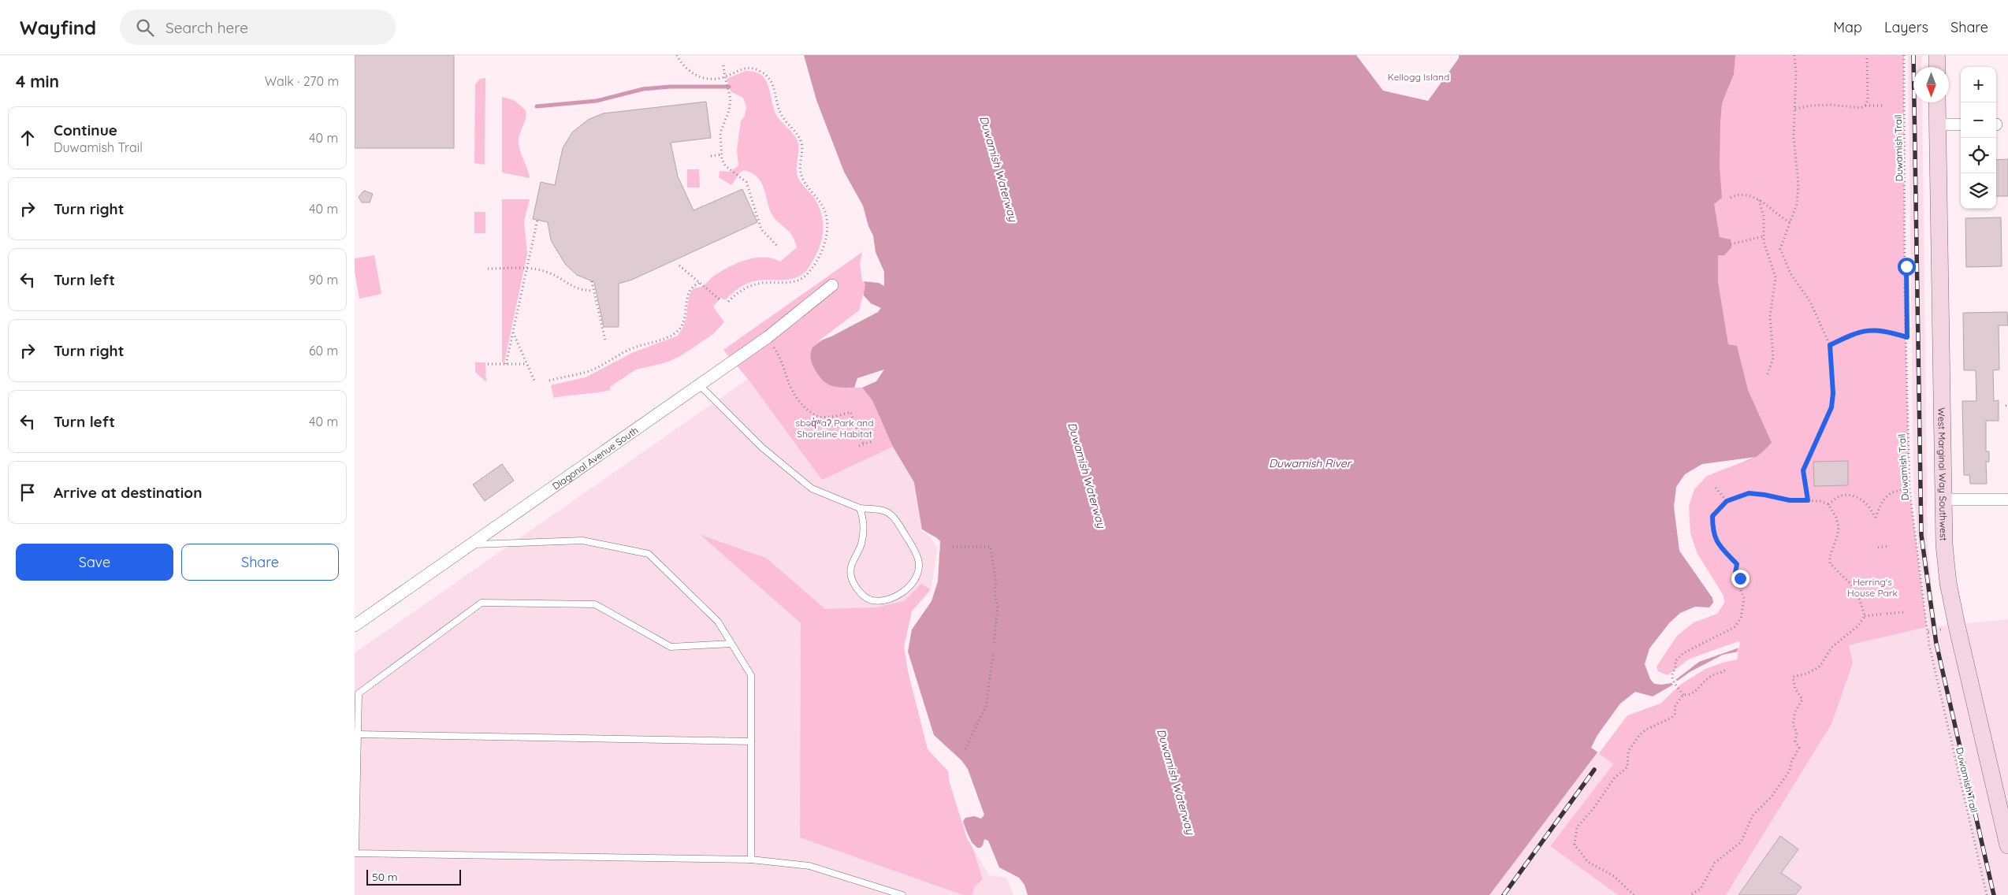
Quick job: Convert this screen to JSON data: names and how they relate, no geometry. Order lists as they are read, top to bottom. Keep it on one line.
{"streets":{"main road":["West Marginal Way Southwest"],"street":["Diagonal Avenue South"],"path":["Duwamish Trail"]},"water":["Duwamish Waterway","Duwamish River"],"parks":["Kellogg Island","sbəq̓ʷaʔ Park and Shoreline Habitat","Herring's House Park"],"scale_bar":"50 m","north":"bottom","page":{"header":"Wayfind","search":"Search here","nav":["Map","Layers","Share"],"heading":["4 min","Walk · 270 m"],"map_buttons":["+","−"],"list":[["Continue","Duwamish Trail","40 m"],["Turn right","40 m"],["Turn left","90 m"],["Turn right","60 m"],["Turn left","40 m"],"Arrive at destination"],"buttons":["Save","Share"],"scale":"50 m"}}
